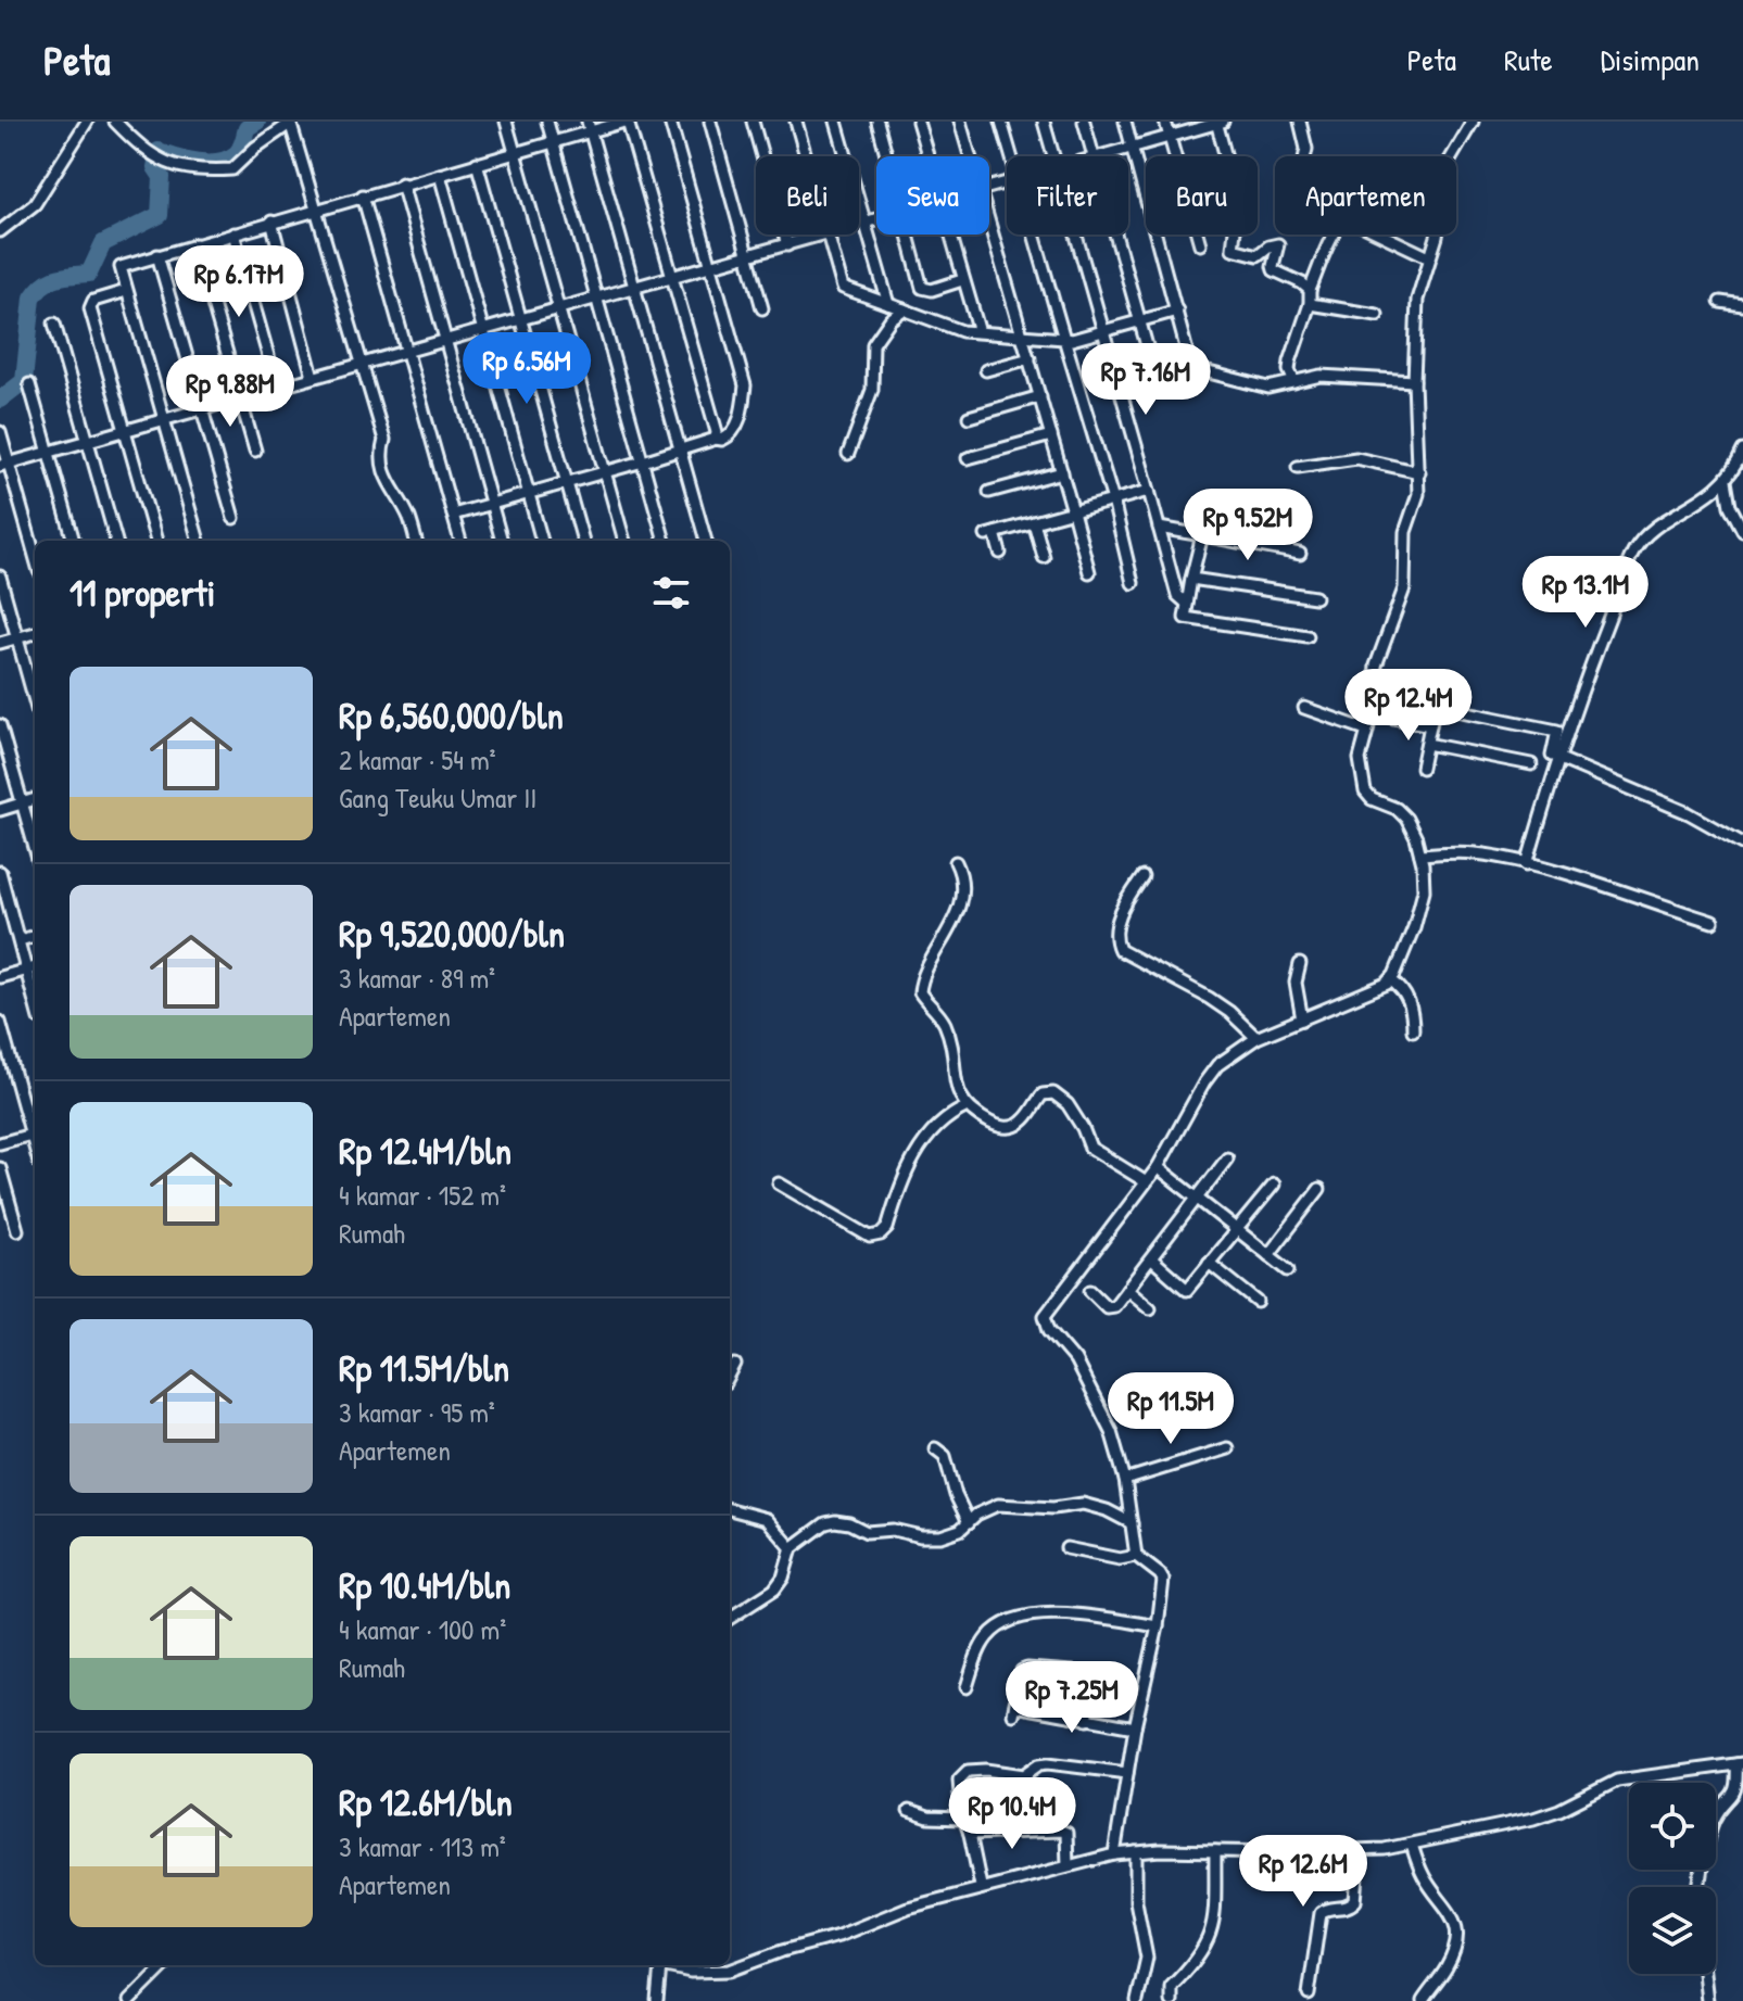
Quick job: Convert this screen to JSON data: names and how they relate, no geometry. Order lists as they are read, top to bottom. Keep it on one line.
{"page":{"header":"Peta","nav":["Peta","Rute","Disimpan"],"chip":["Beli","Sewa","Filter","Baru","Apartemen"],"price":["Rp 6.17M","Rp 6.56M","Rp 7.16M","Rp 9.88M","Rp 9.52M","Rp 13.1M","Rp 12.4M","Rp 11.5M","Rp 7.25M","Rp 10.4M","Rp 12.6M"],"heading":"11 properti","list":[{"name":"Rp 6,560,000/bln","note":"2 kamar · 54 m² · Gang Teuku Umar II"},{"name":"Rp 9,520,000/bln","note":"3 kamar · 89 m² · Apartemen"},{"name":"Rp 12.4M/bln","note":"4 kamar · 152 m² · Rumah"},{"name":"Rp 11.5M/bln","note":"3 kamar · 95 m² · Apartemen"},{"name":"Rp 10.4M/bln","note":"4 kamar · 100 m² · Rumah"},{"name":"Rp 12.6M/bln","note":"3 kamar · 113 m² · Apartemen"}]}}
